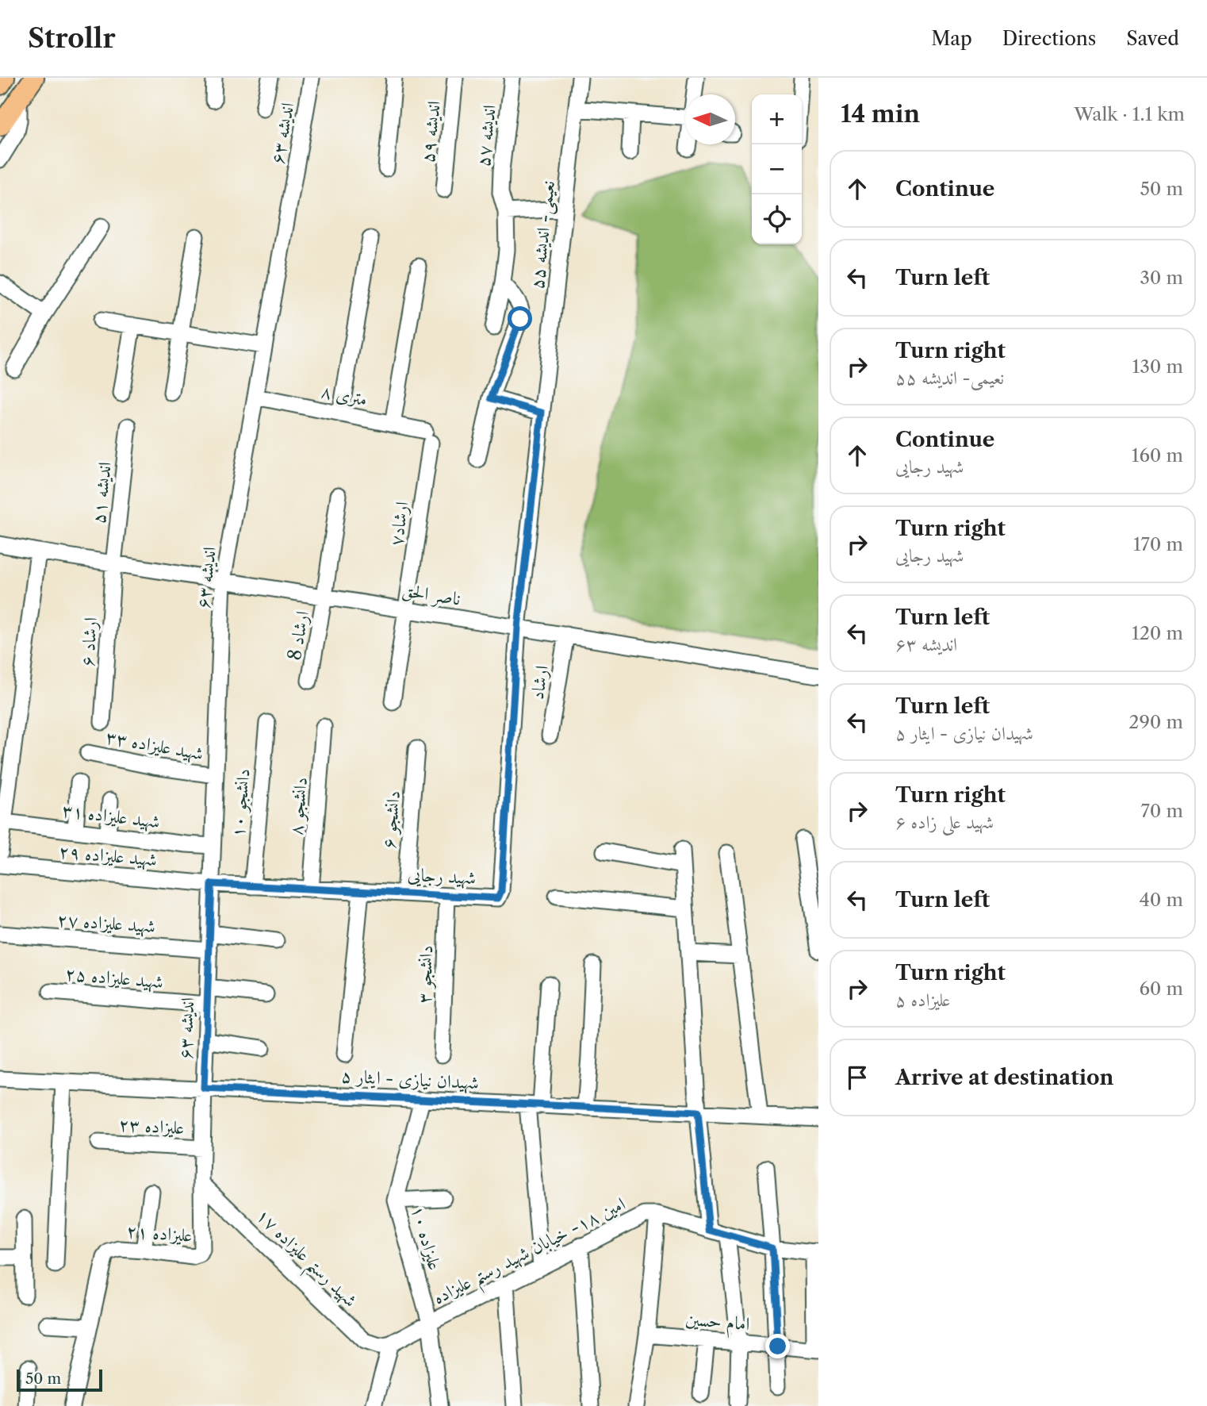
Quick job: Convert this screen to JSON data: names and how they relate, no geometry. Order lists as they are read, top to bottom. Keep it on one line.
{"streets":{"street":["اندیشه ۵۹","اندیشه ۶۳","اندیشه ۵۷","نعیمی- اندیشه ۵۵","۸ متری","اندیشه ۵۱","ارشاد۷","ناصر الحق","ارشاد 8","ارشاد ۶","ارشاد","شهید علیزاده ۳۳","دانشجو ۱۰","دانشجو ۸","شهید علیزاده ۳۱","دانشجو ۶","شهید علیزاده ۲۹","شهید رجایی","شهید علیزاده ۲۷","دانشجو ۳","شهید علیزاده ۲۵","شهیدان نیازی - ایثار ۵","علیزاده ۲۳","علیزاده ۲۱","علیزاده ۱۰","امین ۱۸- خيابان شهيد رستم عليزاده","۱۷ شهید رستم علیزاده","امام حسین"]},"crossings":[["اندیشه ۶۳","۸ متری"],["اندیشه ۶۳","ناصر الحق"],["اندیشه ۶۳","شهید علیزاده ۳۳"],["اندیشه ۶۳","شهید علیزاده ۳۱"],["اندیشه ۶۳","شهید علیزاده ۲۹"],["اندیشه ۶۳","شهید رجایی"],["اندیشه ۶۳","شهید علیزاده ۲۷"],["اندیشه ۶۳","شهید علیزاده ۲۵"],["اندیشه ۶۳","شهیدان نیازی - ایثار ۵"],["اندیشه ۶۳","علیزاده ۲۱"],["نعیمی- اندیشه ۵۵","ناصر الحق"],["نعیمی- اندیشه ۵۵","شهید رجایی"],["۸ متری","ارشاد۷"],["اندیشه ۵۱","ناصر الحق"],["اندیشه ۵۱","ارشاد ۶"],["ارشاد۷","ناصر الحق"],["ناصر الحق","ارشاد 8"],["ناصر الحق","ارشاد ۶"],["ناصر الحق","ارشاد"],["ناصر الحق","شهید رجایی"],["دانشجو ۱۰","شهید رجایی"],["دانشجو ۸","شهید رجایی"],["دانشجو ۶","شهید رجایی"],["شهید علیزاده ۲۹","شهید رجایی"],["شهید رجایی","دانشجو ۳"],["شهیدان نیازی - ایثار ۵","علیزاده ۲۱"],["شهیدان نیازی - ایثار ۵","علیزاده ۱۰"],["علیزاده ۲۳","علیزاده ۲۱"],["علیزاده ۲۱","۱۷ شهید رستم علیزاده"],["علیزاده ۱۰","امین ۱۸- خيابان شهيد رستم عليزاده"],["امین ۱۸- خيابان شهيد رستم عليزاده","۱۷ شهید رستم علیزاده"]],"scale_bar":"50 m","north":"left","page":{"header":"Strollr","nav":["Map","Directions","Saved"],"heading":["14 min","Walk · 1.1 km"],"map_buttons":["+","−"],"list":[["Continue","50 m"],["Turn left","30 m"],["Turn right","نعیمی- اندیشه ۵۵","130 m"],["Continue","شهید رجایی","160 m"],["Turn right","شهید رجایی","170 m"],["Turn left","اندیشه ۶۳","120 m"],["Turn left","شهیدان نیازی - ایثار ۵","290 m"],["Turn right","شهید علی زاده ۶","70 m"],["Turn left","40 m"],["Turn right","علیزاده ۵","60 m"],"Arrive at destination"],"scale":"50 m"}}
